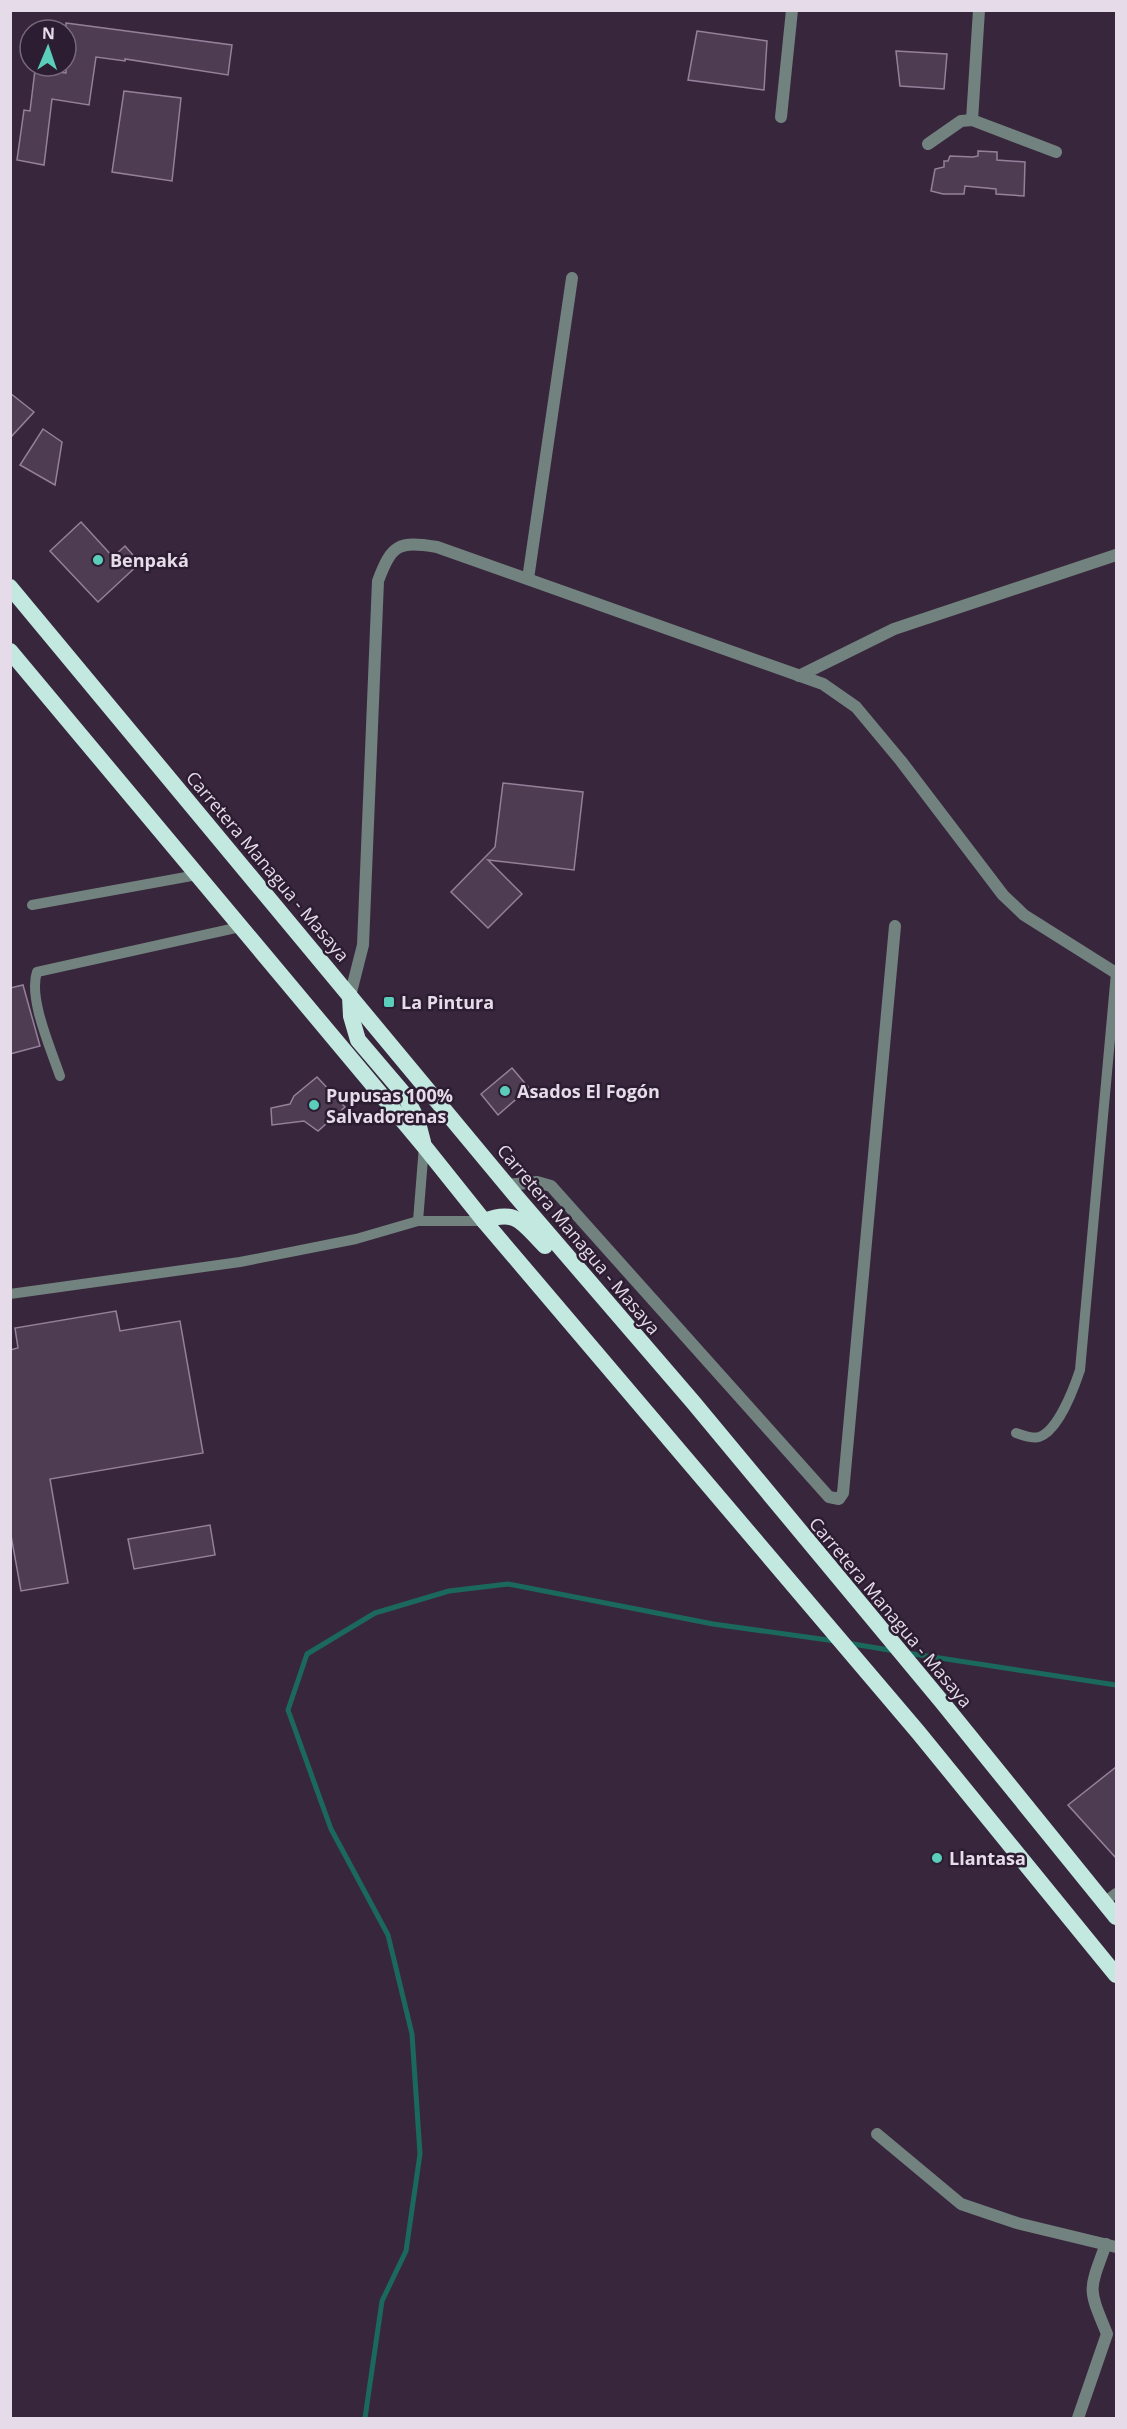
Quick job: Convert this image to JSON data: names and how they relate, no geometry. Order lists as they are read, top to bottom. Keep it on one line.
{"streets":{"highway":["Carretera Managua - Masaya"]},"places":{"other":["Benpaká","Asados El Fogón","Pupusas 100% Salvadorenas","Llantasa"],"transit":["La Pintura"]},"north":"top"}
